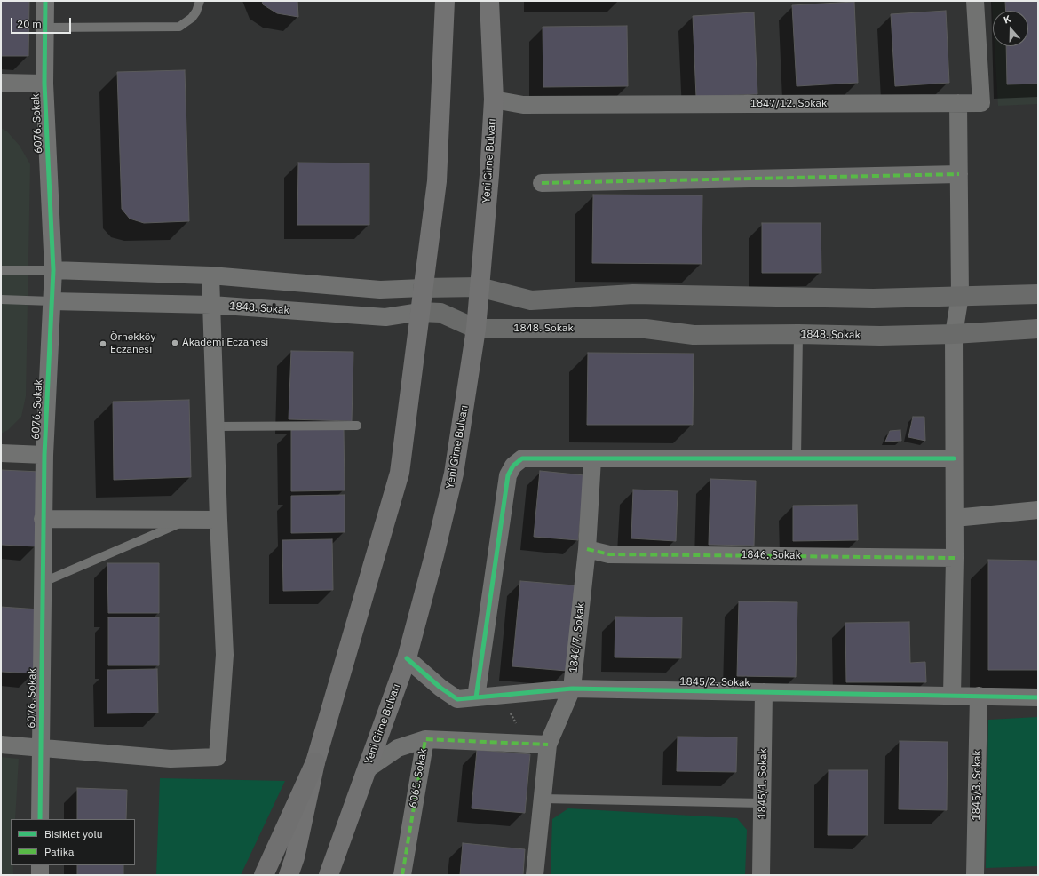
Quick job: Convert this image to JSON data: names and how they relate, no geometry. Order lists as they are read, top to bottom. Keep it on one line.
{"streets":{"main road":["Yeni Girne Bulvarı","1848. Sokak"],"street":["1847/12. Sokak","6076. Sokak","1846. Sokak","1846/7. Sokak","1845/2. Sokak","6065. Sokak","1845/1. Sokak","1845/3. Sokak"]},"crossings":[["1847/12. Sokak","Yeni Girne Bulvarı"],["6076. Sokak","1848. Sokak"],["Yeni Girne Bulvarı","1848. Sokak"],["Yeni Girne Bulvarı","1845/2. Sokak"],["1846. Sokak","1846/7. Sokak"],["1846/7. Sokak","1845/2. Sokak"],["1846/7. Sokak","6065. Sokak"],["1845/2. Sokak","1845/1. Sokak"],["1845/2. Sokak","1845/3. Sokak"]],"places":["Akademi Eczanesi","Örnekköy Eczanesi"],"legend":["Bisiklet yolu","Patika"],"scale_bar":"20 m","north":"top"}
